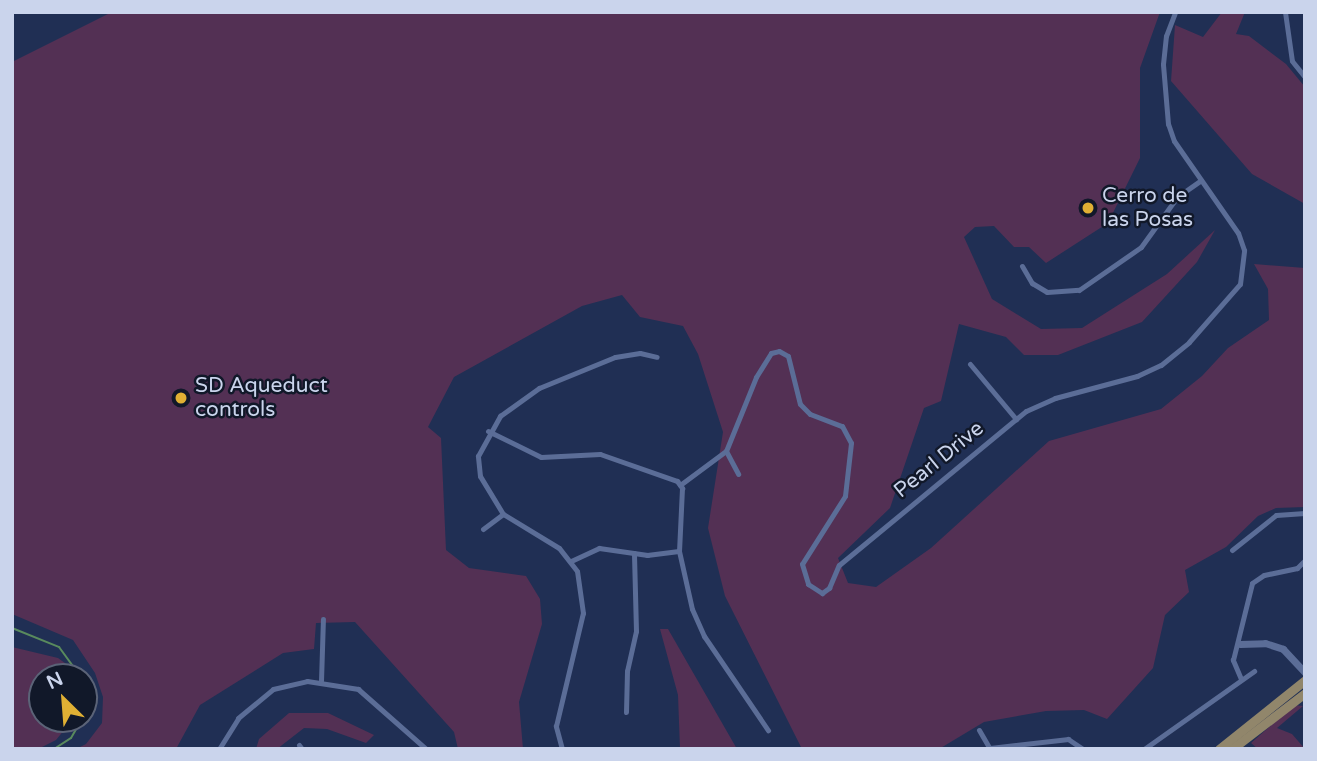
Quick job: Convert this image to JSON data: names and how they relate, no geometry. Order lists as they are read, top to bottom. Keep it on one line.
{"streets":{"street":["Pearl Drive"]},"places":["Cerro de las Posas","SD Aqueduct controls"],"north":"top left"}
